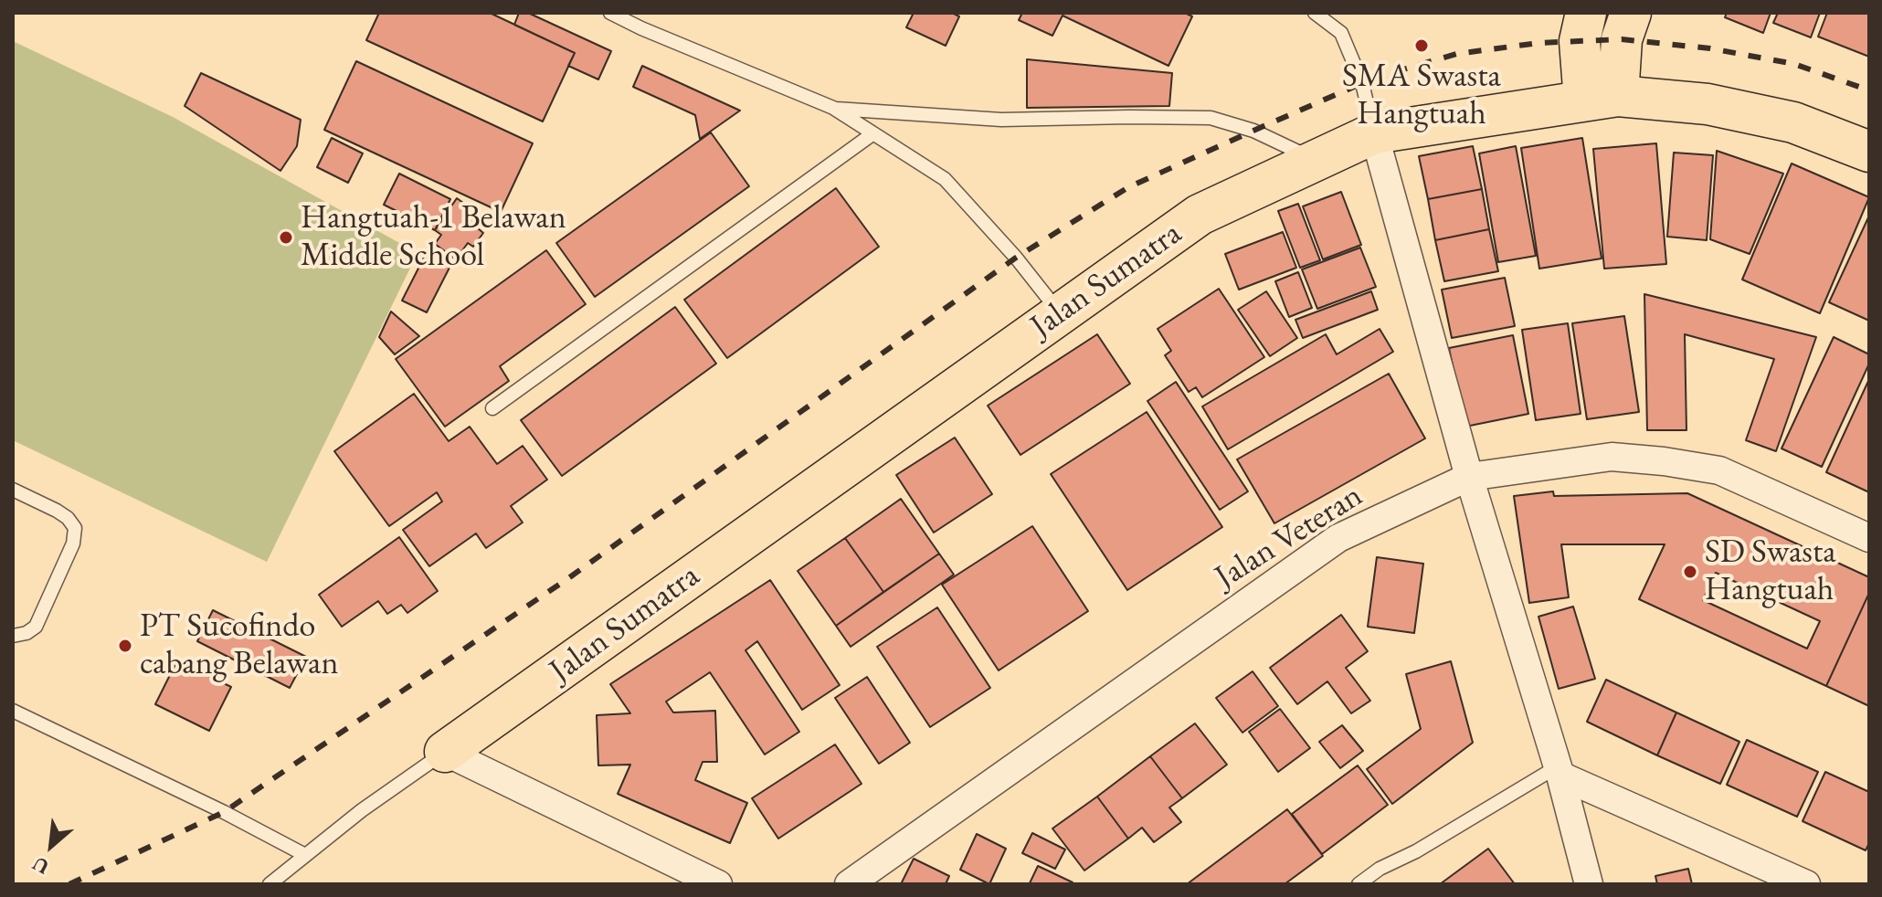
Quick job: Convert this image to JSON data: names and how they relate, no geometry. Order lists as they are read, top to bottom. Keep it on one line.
{"streets":{"main road":["Jalan Sumatra"],"street":["Jalan Veteran"]},"places":["SMA Swasta Hangtuah","Hangtuah-1 Belawan Middle School","SD Swasta Hangtuah","PT Sucofindo cabang Belawan"],"north":"bottom left"}
